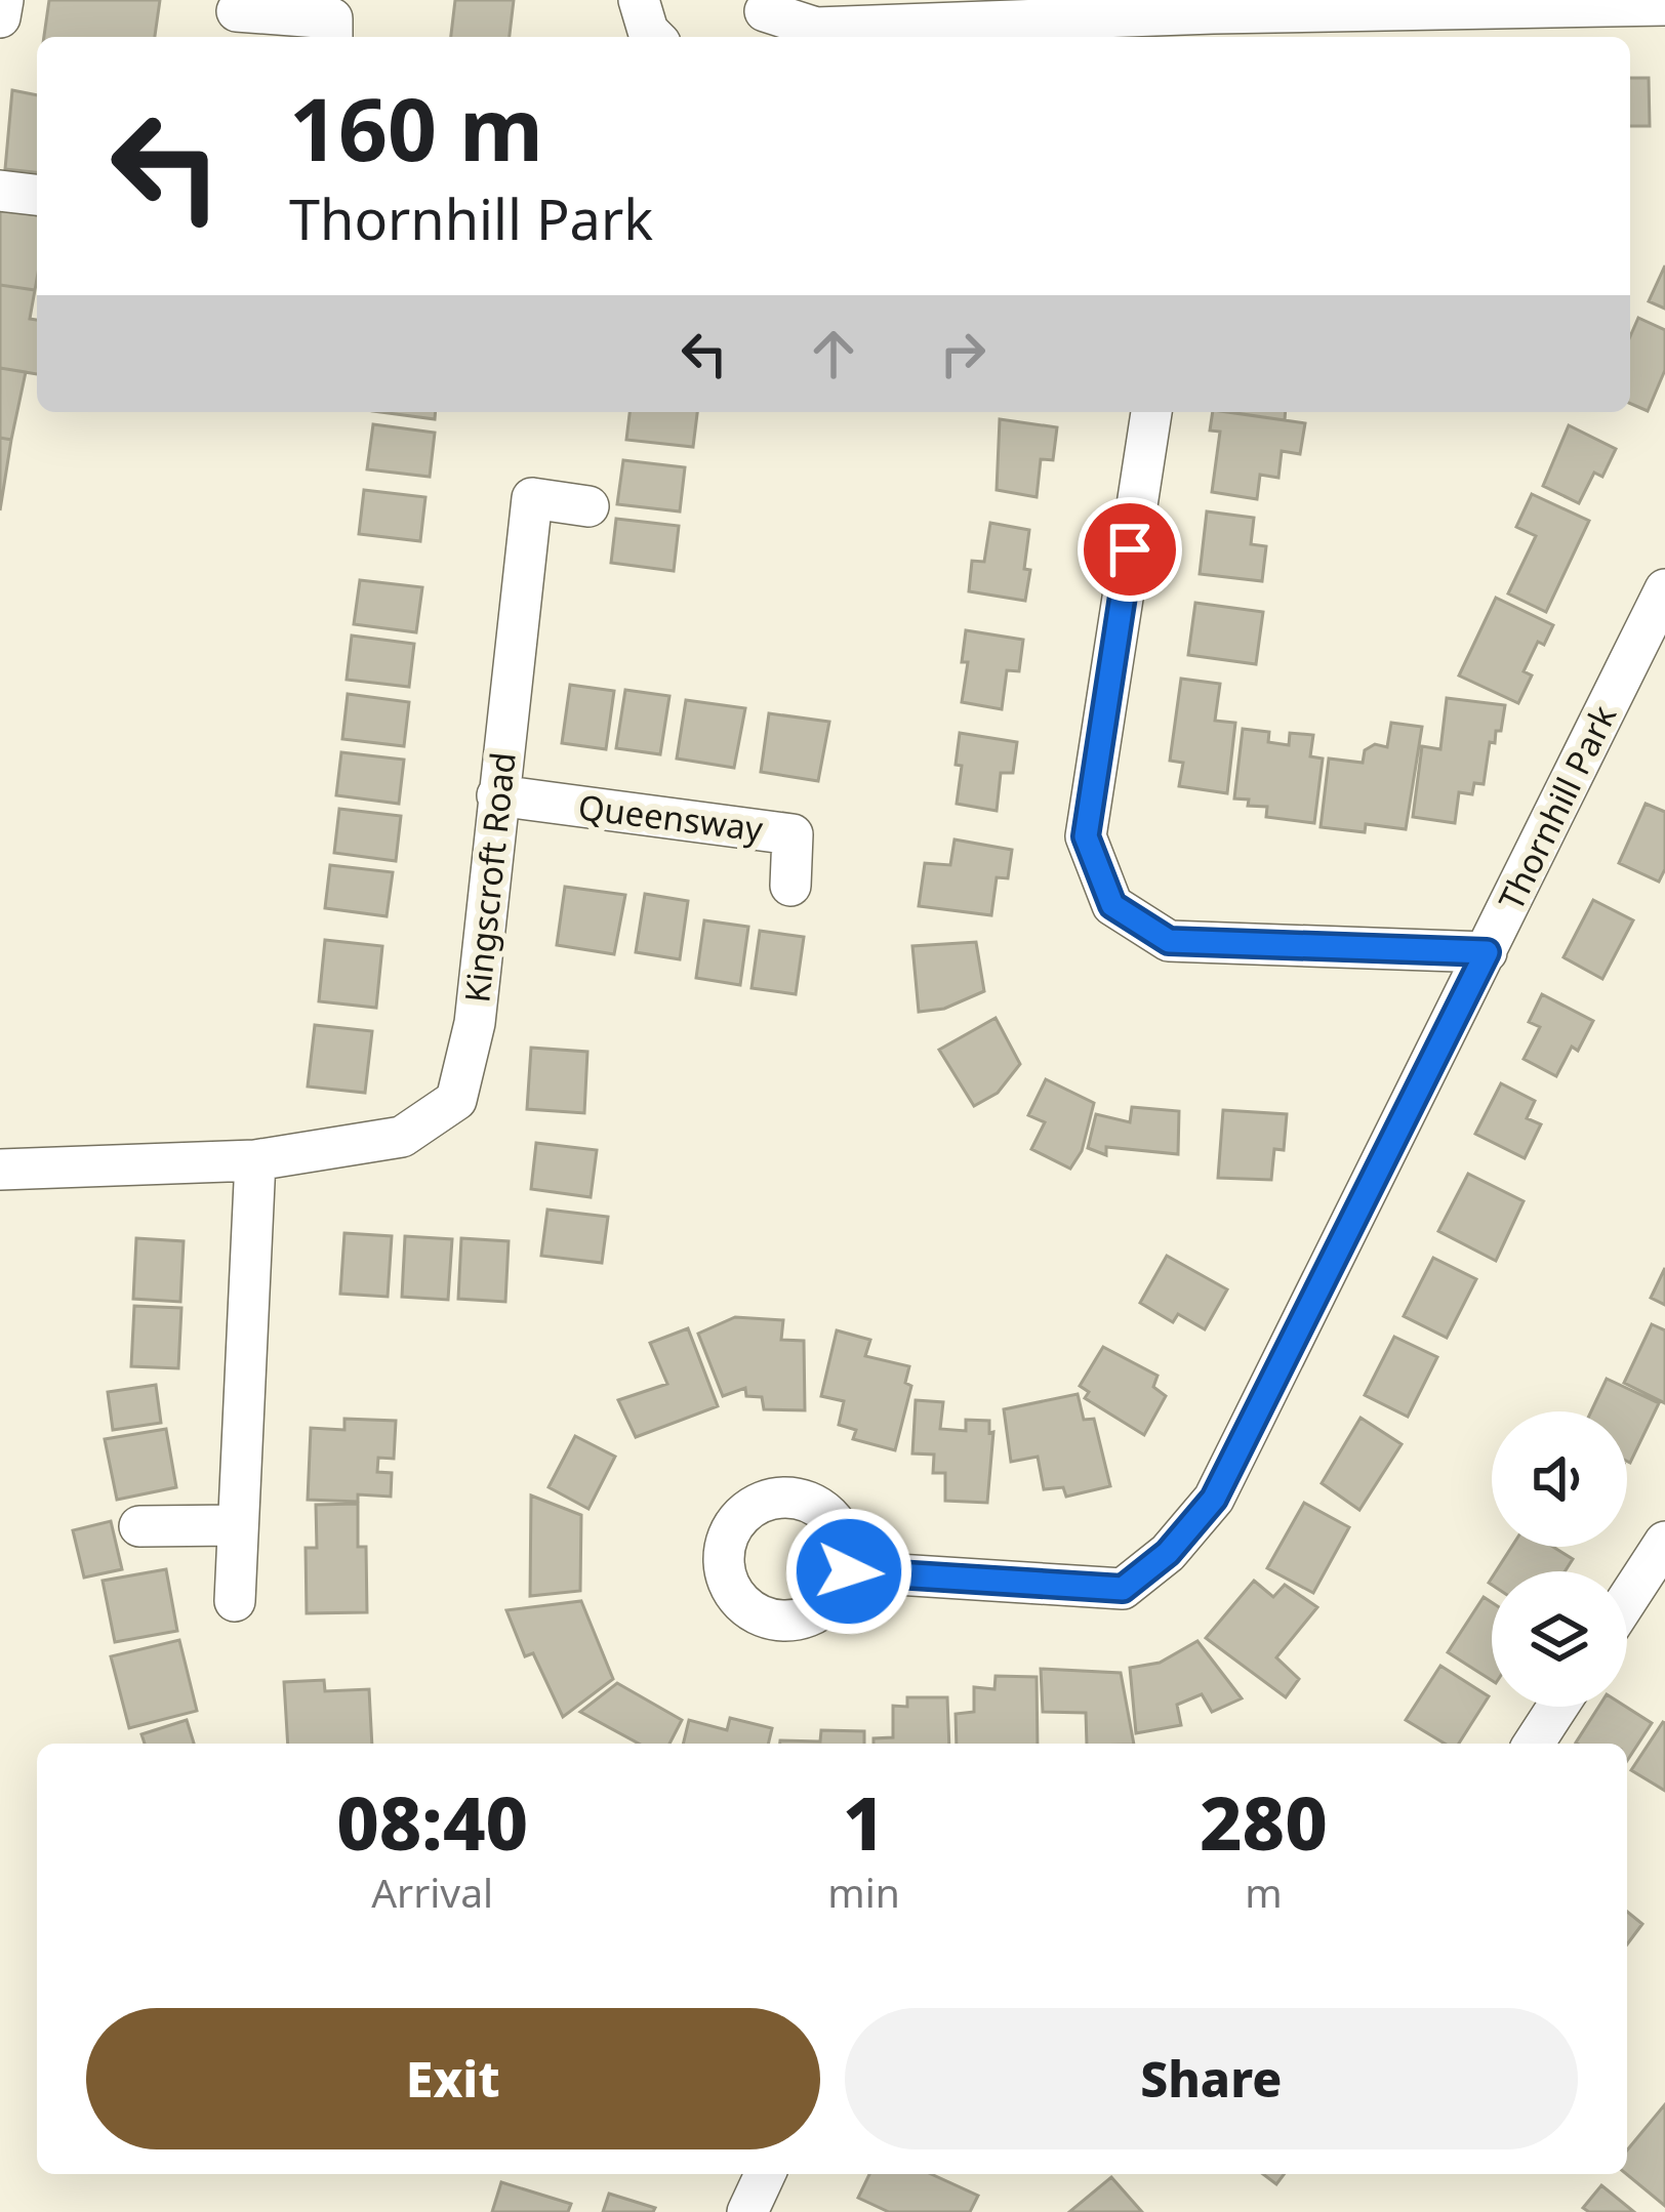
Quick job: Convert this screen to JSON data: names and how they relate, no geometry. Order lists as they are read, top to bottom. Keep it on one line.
{"streets":{"street":["Thornhill Park","Queensway","Kingscroft Road"]},"crossings":[["Queensway","Kingscroft Road"]],"page":{"turn":["160 m","Thornhill Park"],"eta":["08:40","Arrival","1","min","280","m"],"buttons":["Exit","Share"]}}
